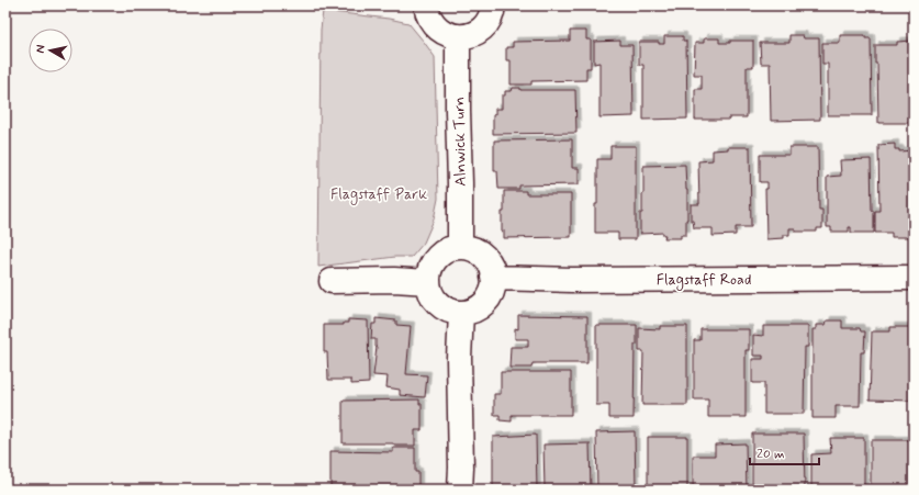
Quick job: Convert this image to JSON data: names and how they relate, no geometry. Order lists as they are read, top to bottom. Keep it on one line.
{"streets":{"street":["Alnwick Turn","Flagstaff Road"]},"crossings":[["Alnwick Turn","Flagstaff Road"]],"parks":["Flagstaff Park"],"scale_bar":"20 m","north":"left"}
